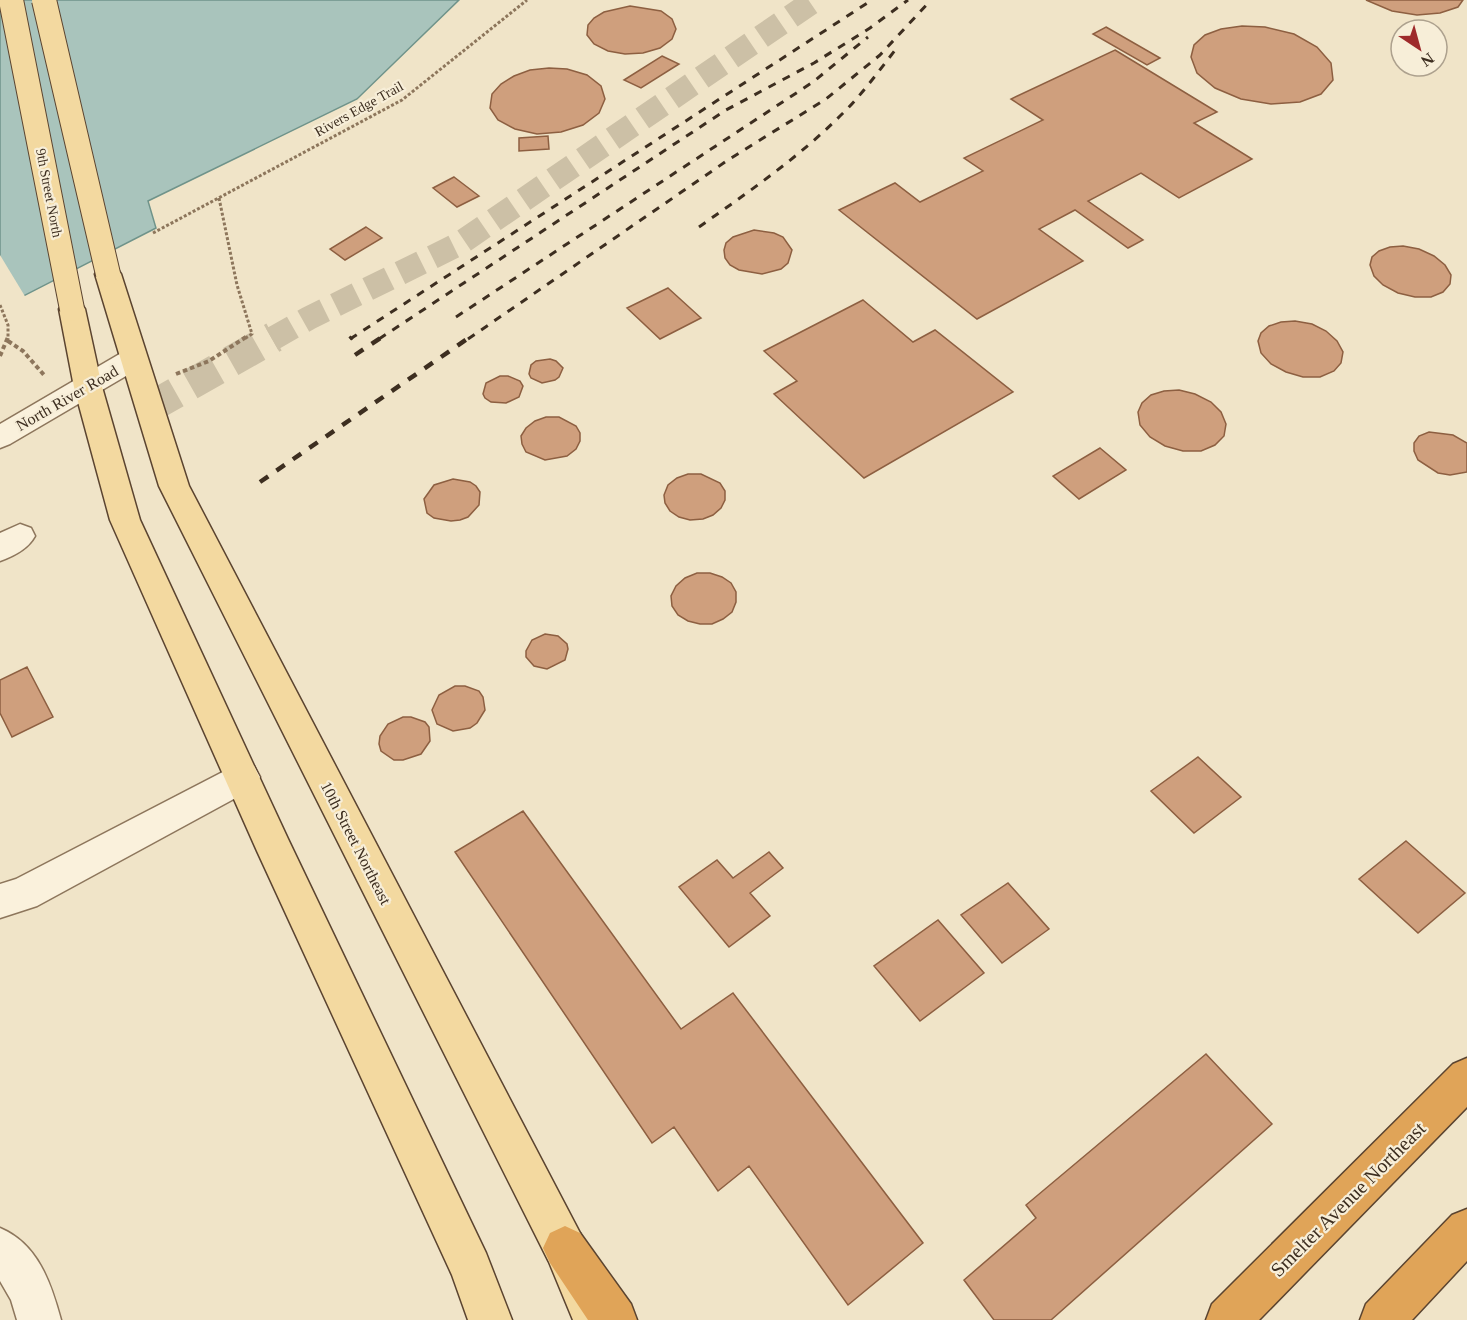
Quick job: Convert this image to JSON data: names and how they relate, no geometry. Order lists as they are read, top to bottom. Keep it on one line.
{"streets":{"highway":["Smelter Avenue Northeast"],"main road":["9th Street North","10th Street Northeast"],"street":["North River Road"],"path":["Rivers Edge Trail"]},"crossings":[["9th Street North","North River Road"],["North River Road","10th Street Northeast"]],"north":"bottom right"}
